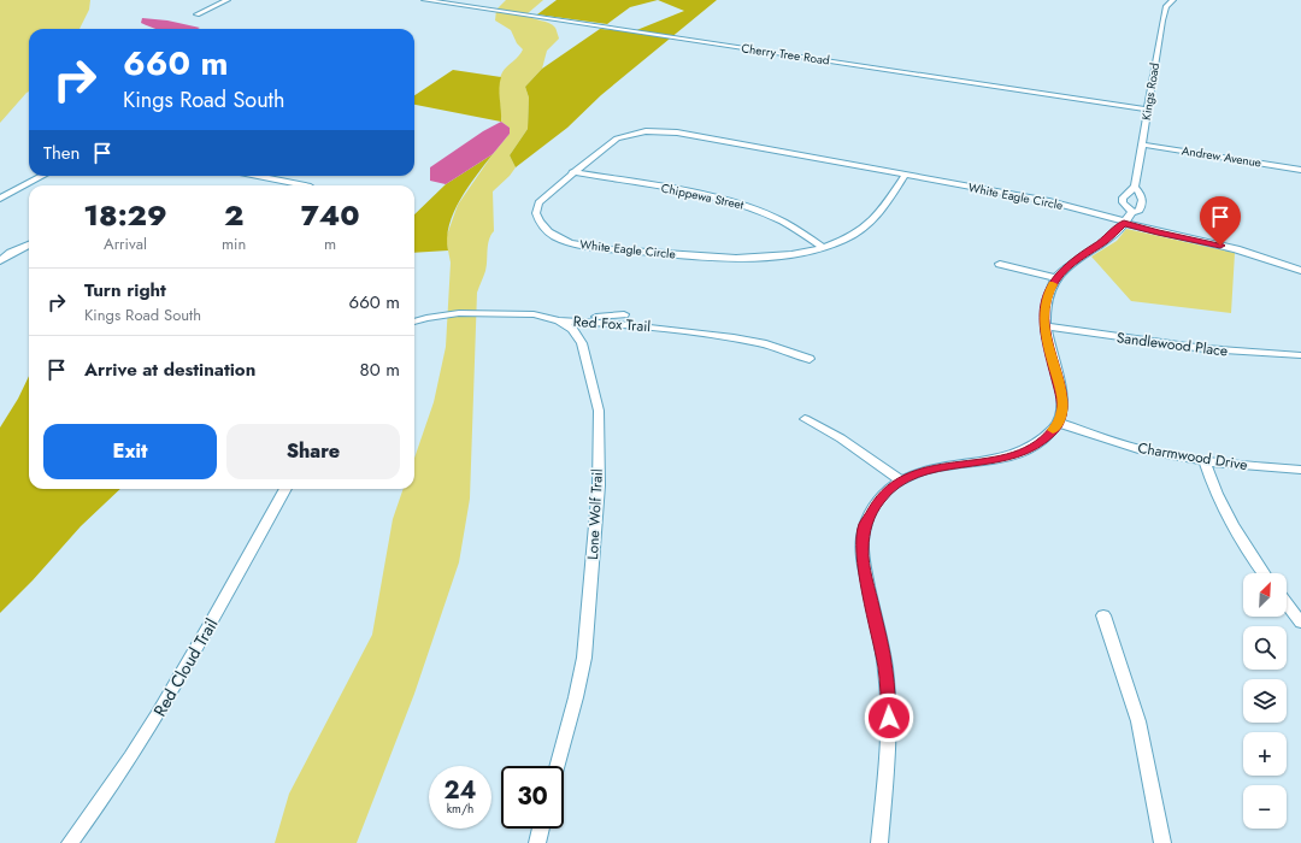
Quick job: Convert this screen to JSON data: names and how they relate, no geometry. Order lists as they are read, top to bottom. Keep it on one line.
{"streets":{"street":["Cherry Tree Road","Kings Road","Andrew Avenue","Chippewa Street","White Eagle Circle","Red Fox Trail","Sandlewood Place","Charmwood Drive","Lone Wolf Trail","Red Cloud Trail"]},"crossings":[["Cherry Tree Road","Kings Road"],["Kings Road","Andrew Avenue"],["Chippewa Street","White Eagle Circle"],["Red Fox Trail","Lone Wolf Trail"]],"north":"top right","page":{"turn":["660 m","Kings Road South"],"then":"Then","eta":["18:29","Arrival","2","min","740","m"],"list":[{"name":"Turn right","note":"Kings Road South","value":"660 m"},{"name":"Arrive at destination","value":"80 m"}],"buttons":["Exit","Share"],"map_buttons":["+","−"],"speed":"24 km/h","limit":"30"}}
